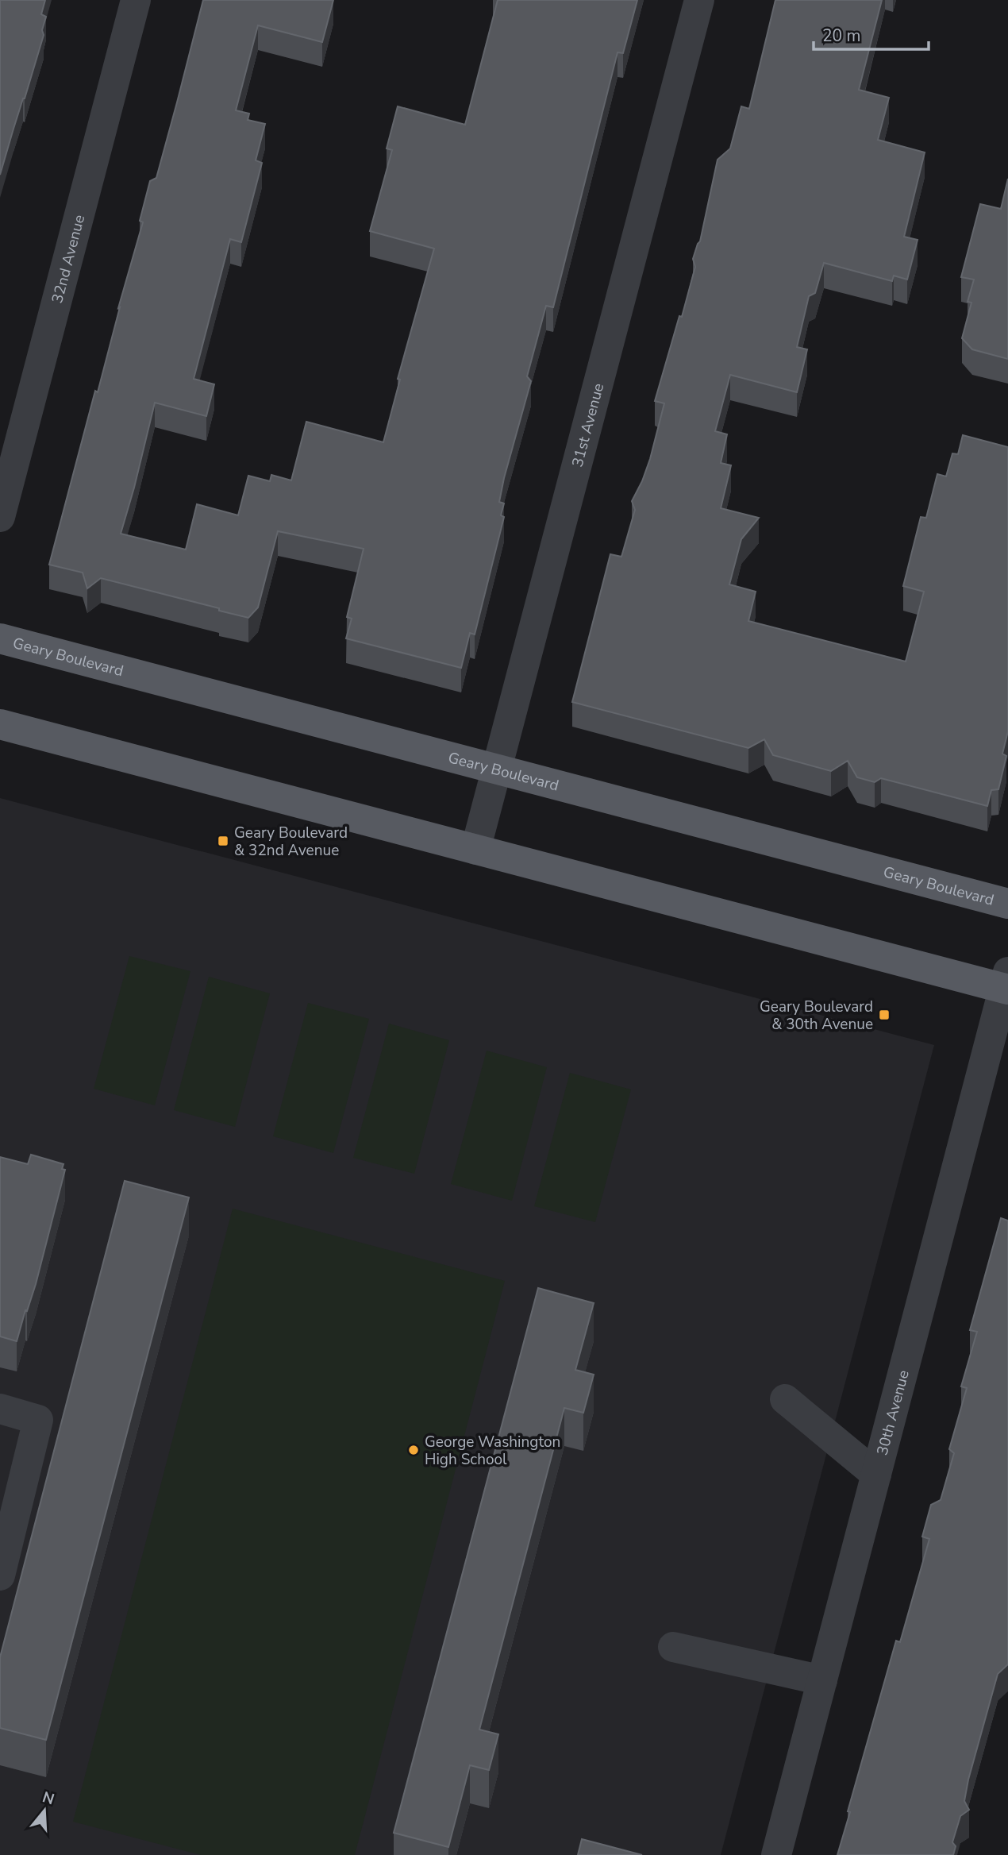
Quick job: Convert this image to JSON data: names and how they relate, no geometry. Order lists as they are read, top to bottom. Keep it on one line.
{"streets":{"main road":["Geary Boulevard"],"street":["32nd Avenue","31st Avenue","30th Avenue"]},"crossings":[["31st Avenue","Geary Boulevard"]],"places":{"transit":["Geary Boulevard & 32nd Avenue","Geary Boulevard & 30th Avenue"],"other":["George Washington High School"]},"scale_bar":"20 m","north":"top"}
